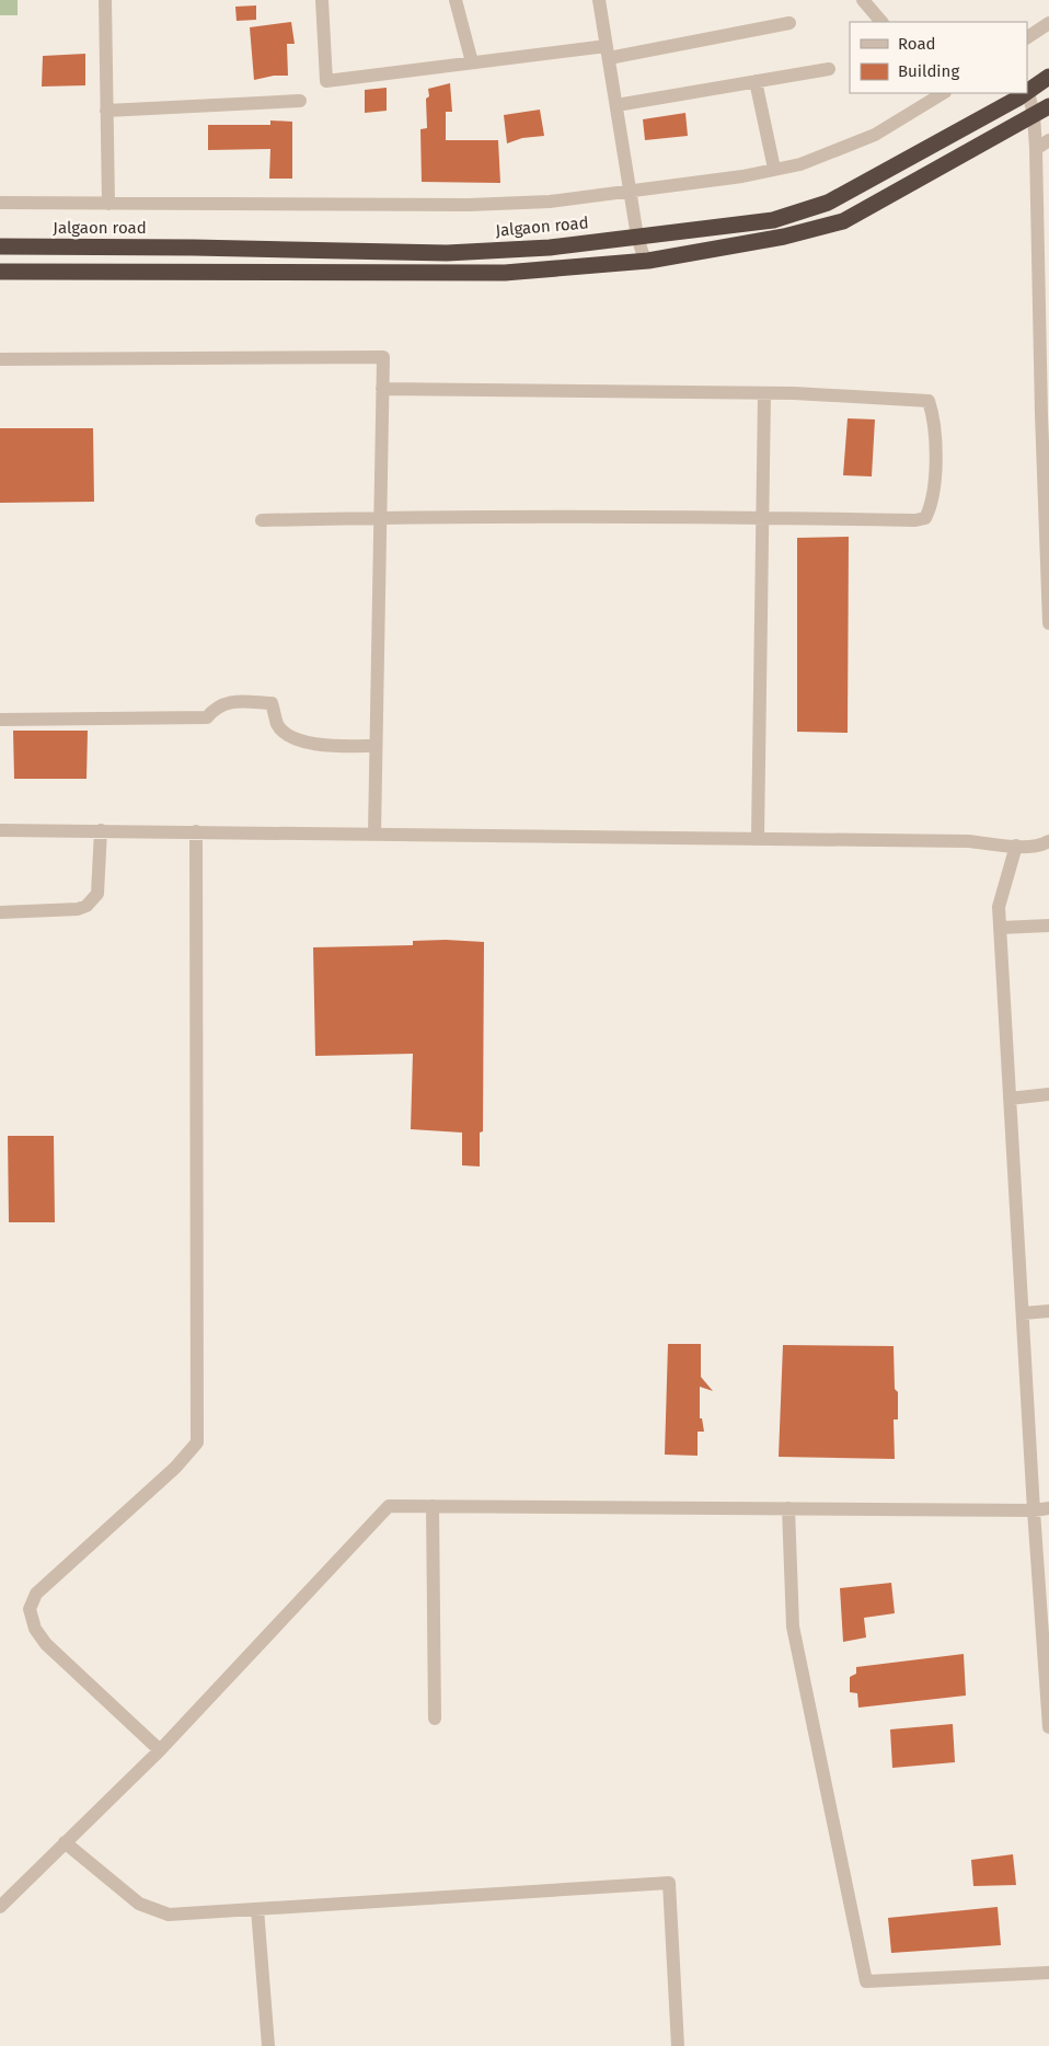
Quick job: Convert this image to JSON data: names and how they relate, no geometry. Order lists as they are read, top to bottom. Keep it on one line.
{"streets":{"highway":["Jalgaon road"]},"legend":["Road","Building"]}
